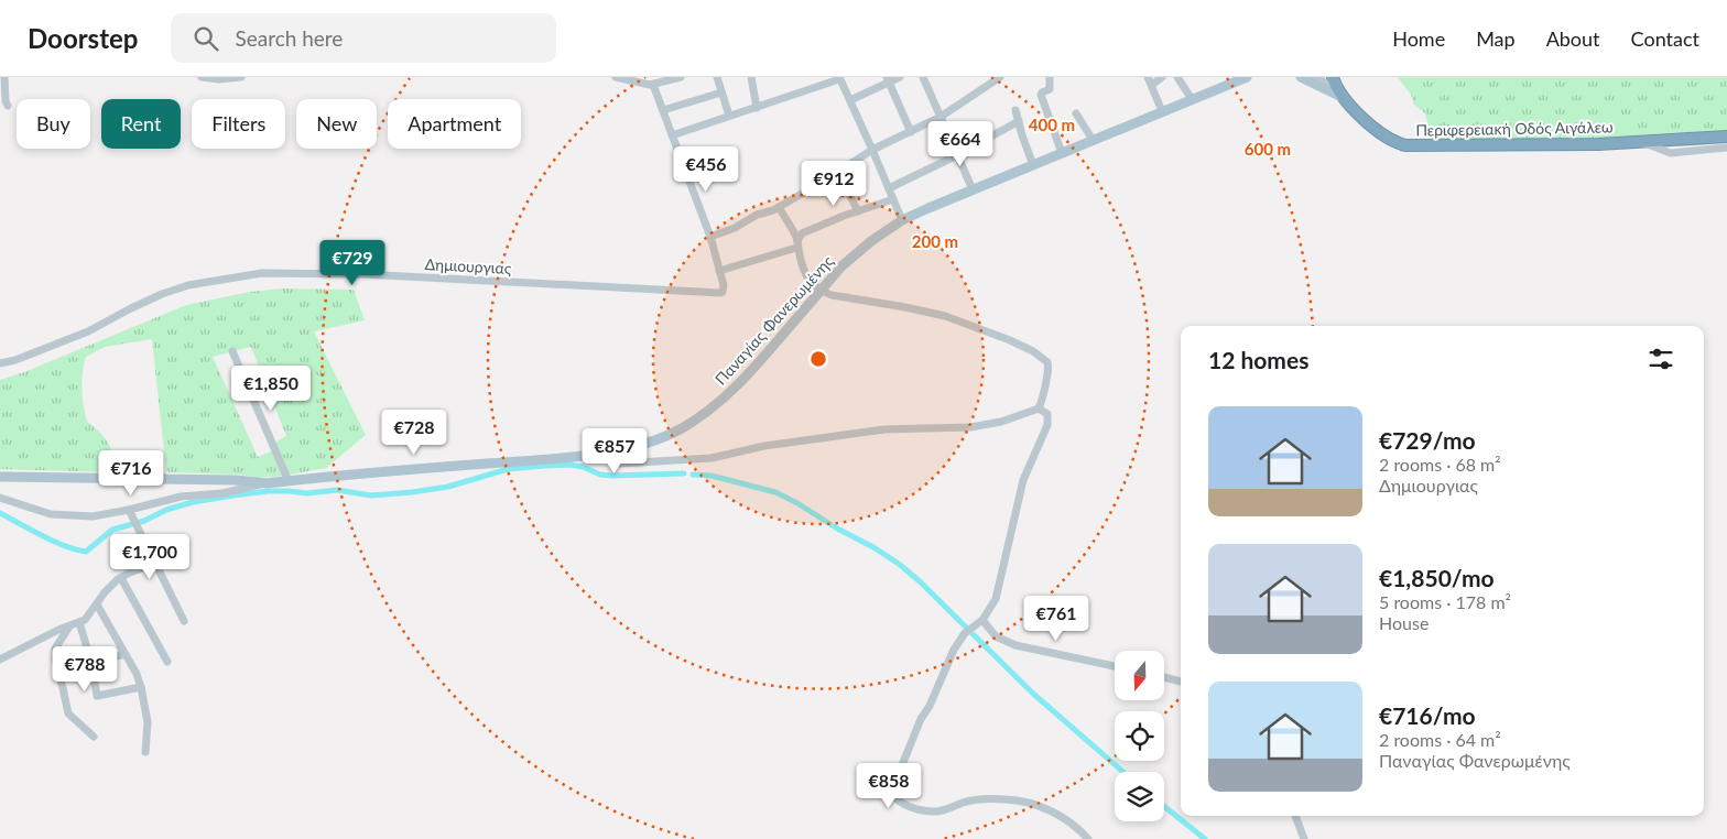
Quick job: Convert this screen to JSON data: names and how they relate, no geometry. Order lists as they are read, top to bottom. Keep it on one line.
{"streets":{"highway":["Περιφερειακή Οδός Αιγάλεω"],"main road":["Παναγίας Φανερωμένης"],"street":["Δημιουργιας"]},"north":"bottom","page":{"header":"Doorstep","search":"Search here","nav":["Home","Map","About","Contact"],"chip":["Buy","Rent","Filters","New","Apartment"],"price":["€664","€456","€912","€729","€1,850","€728","€857","€716","€1,700","€761","€788","€858"],"heading":"12 homes","list":[{"name":"€729/mo","note":"2 rooms · 68 m² · Δημιουργιας"},{"name":"€1,850/mo","note":"5 rooms · 178 m² · House"},{"name":"€716/mo","note":"2 rooms · 64 m² · Παναγίας Φανερωμένης"}]},"rings":["400 m","600 m","200 m"]}
